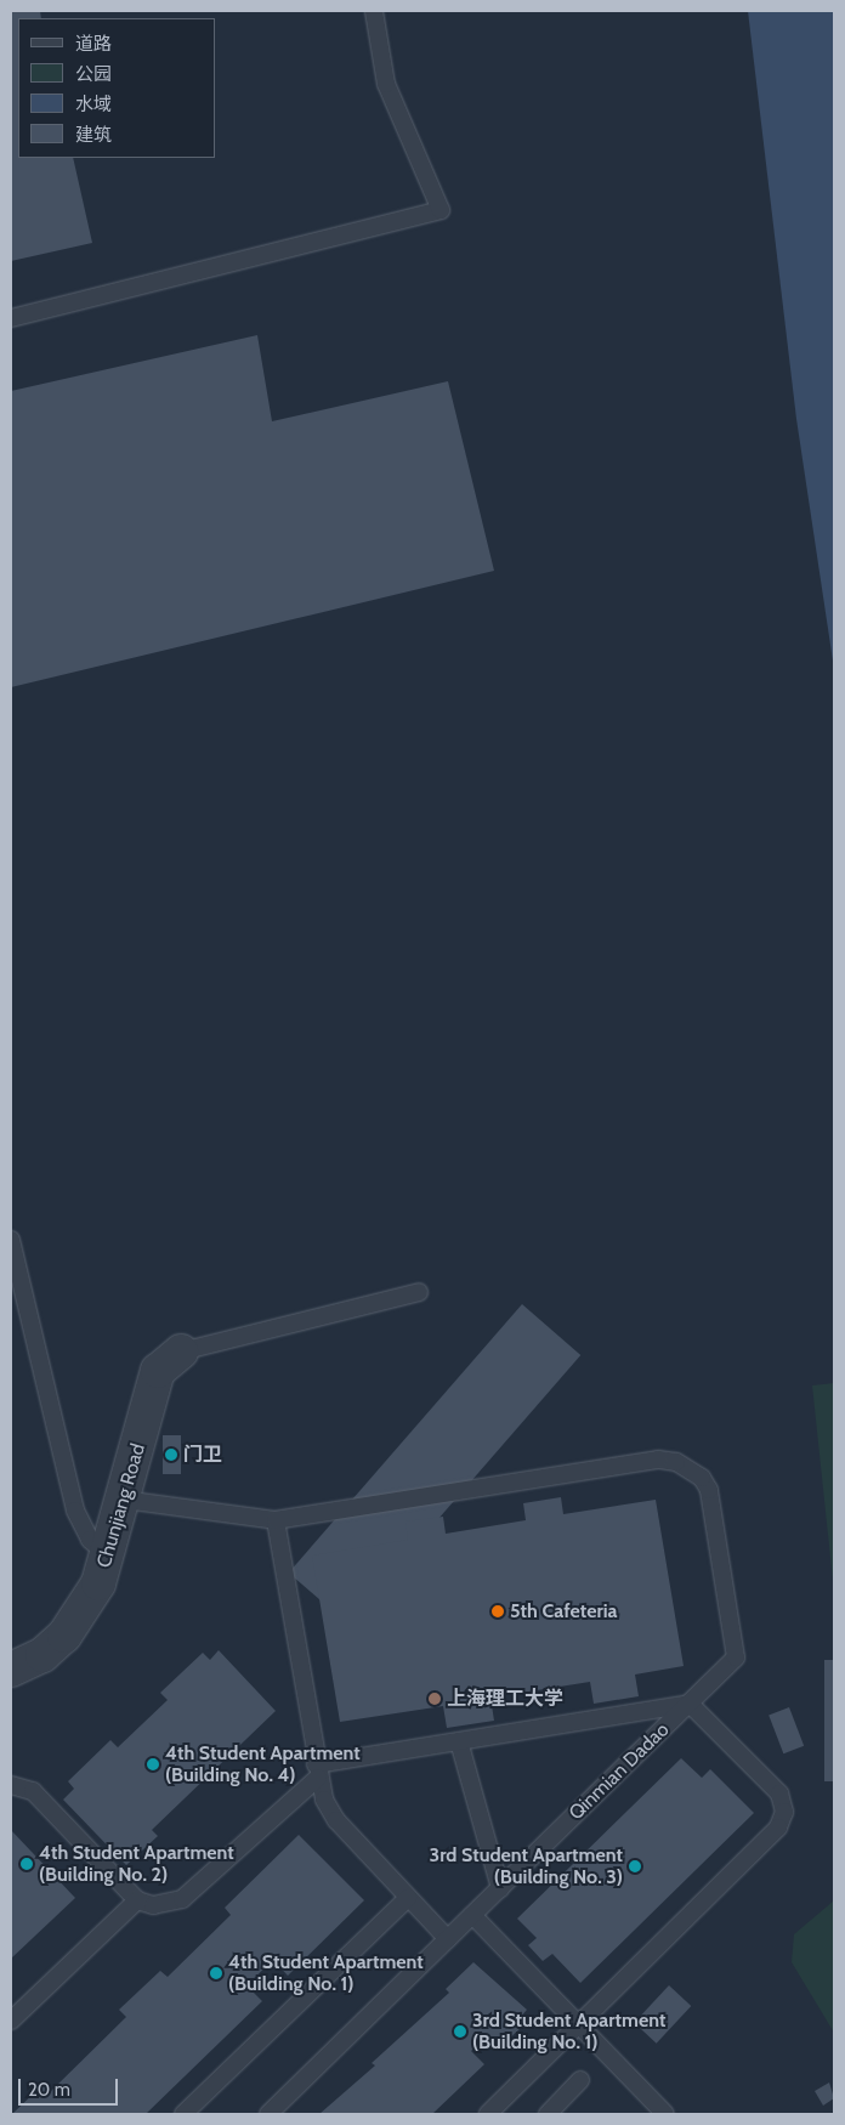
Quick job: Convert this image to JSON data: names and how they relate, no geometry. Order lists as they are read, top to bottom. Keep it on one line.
{"streets":{"street":["Chunjiang Road"],"lane":["Qinmian Dadao"]},"places":["门卫","5th Cafeteria","上海理工大学","4th Student Apartment (Building No. 4)","4th Student Apartment (Building No. 2)","3rd Student Apartment (Building No. 3)","4th Student Apartment (Building No. 1)","3rd Student Apartment (Building No. 1)"],"legend":["道路","公园","水域","建筑"],"scale_bar":"20 m"}
